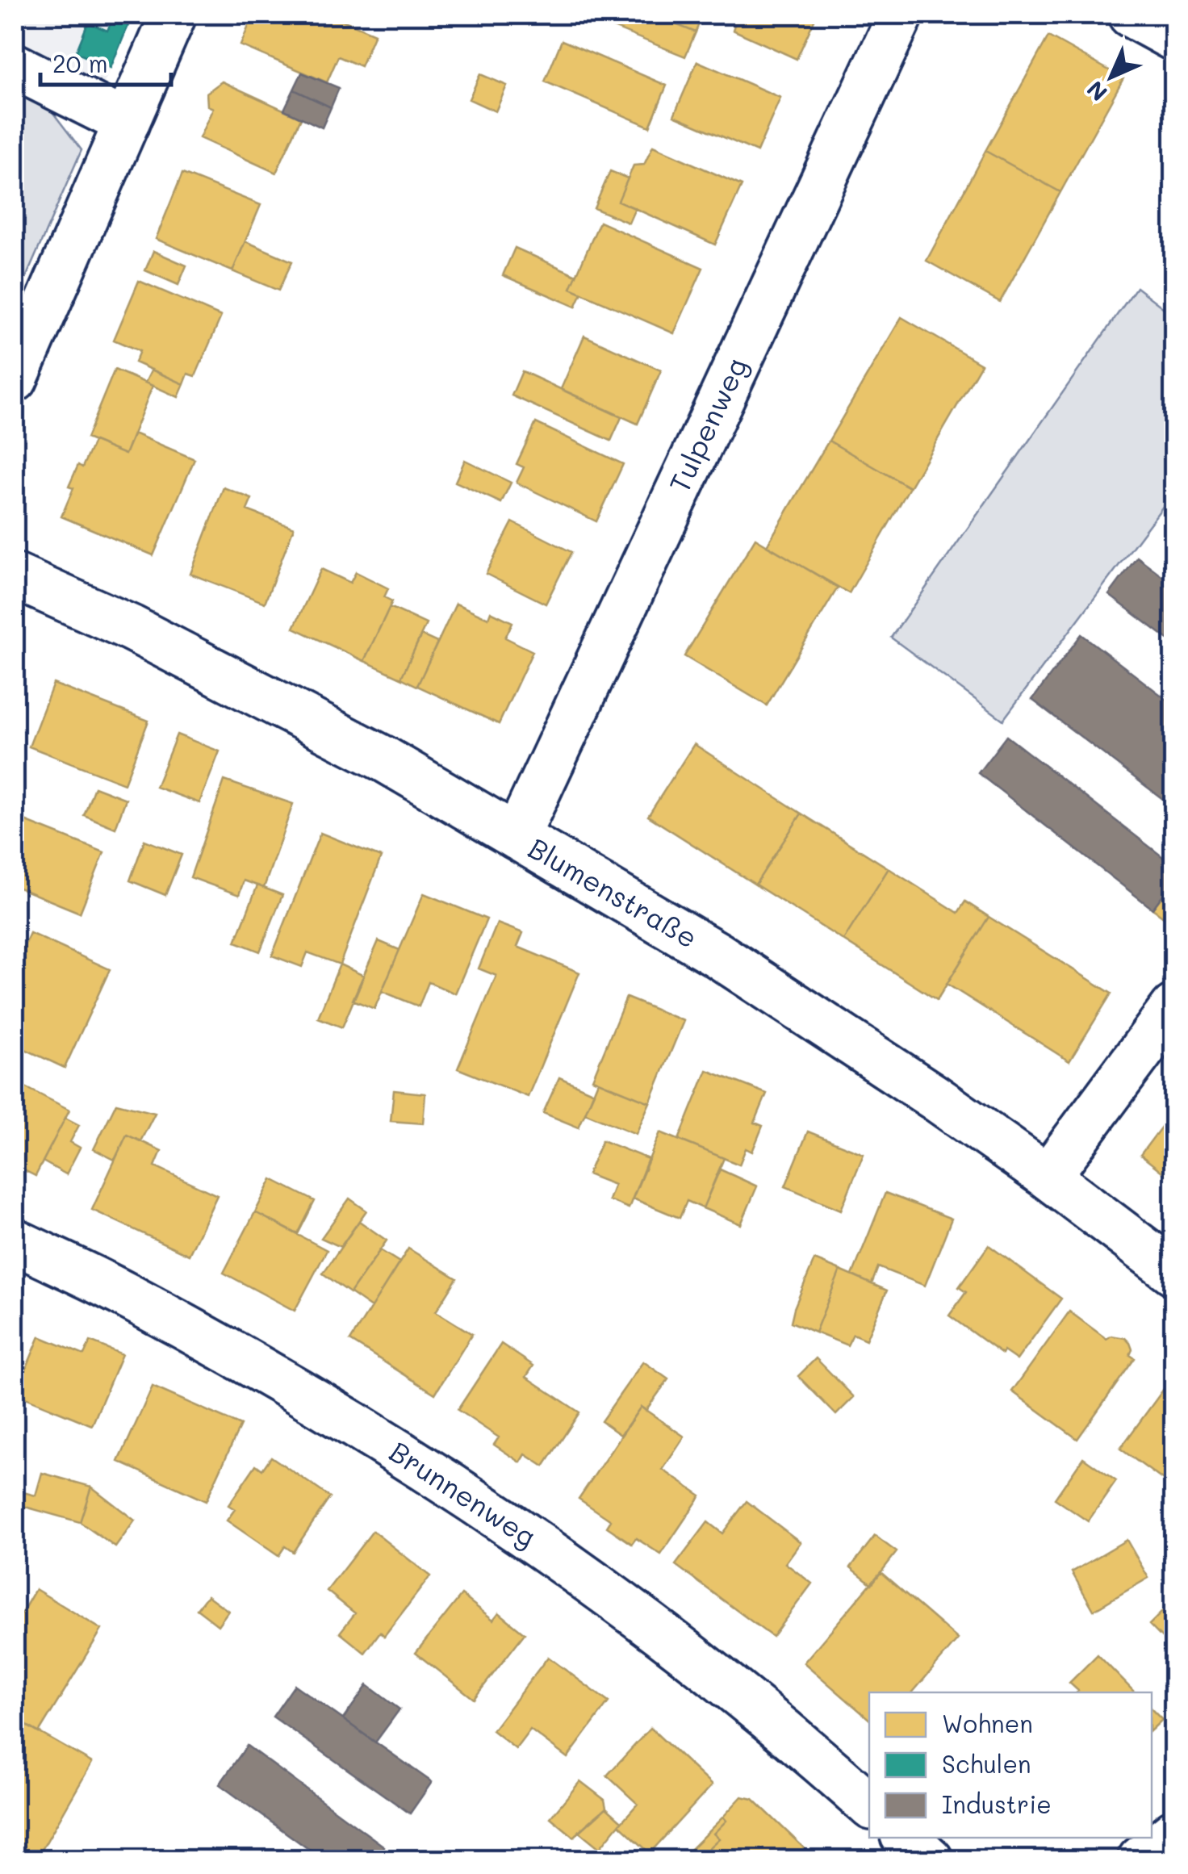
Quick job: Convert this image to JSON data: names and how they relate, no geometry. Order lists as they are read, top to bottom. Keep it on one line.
{"streets":{"street":["Tulpenweg","Blumenstraße","Brunnenweg"]},"crossings":[["Tulpenweg","Blumenstraße"]],"legend":["Wohnen","Schulen","Industrie"],"scale_bar":"20 m","north":"bottom left"}
